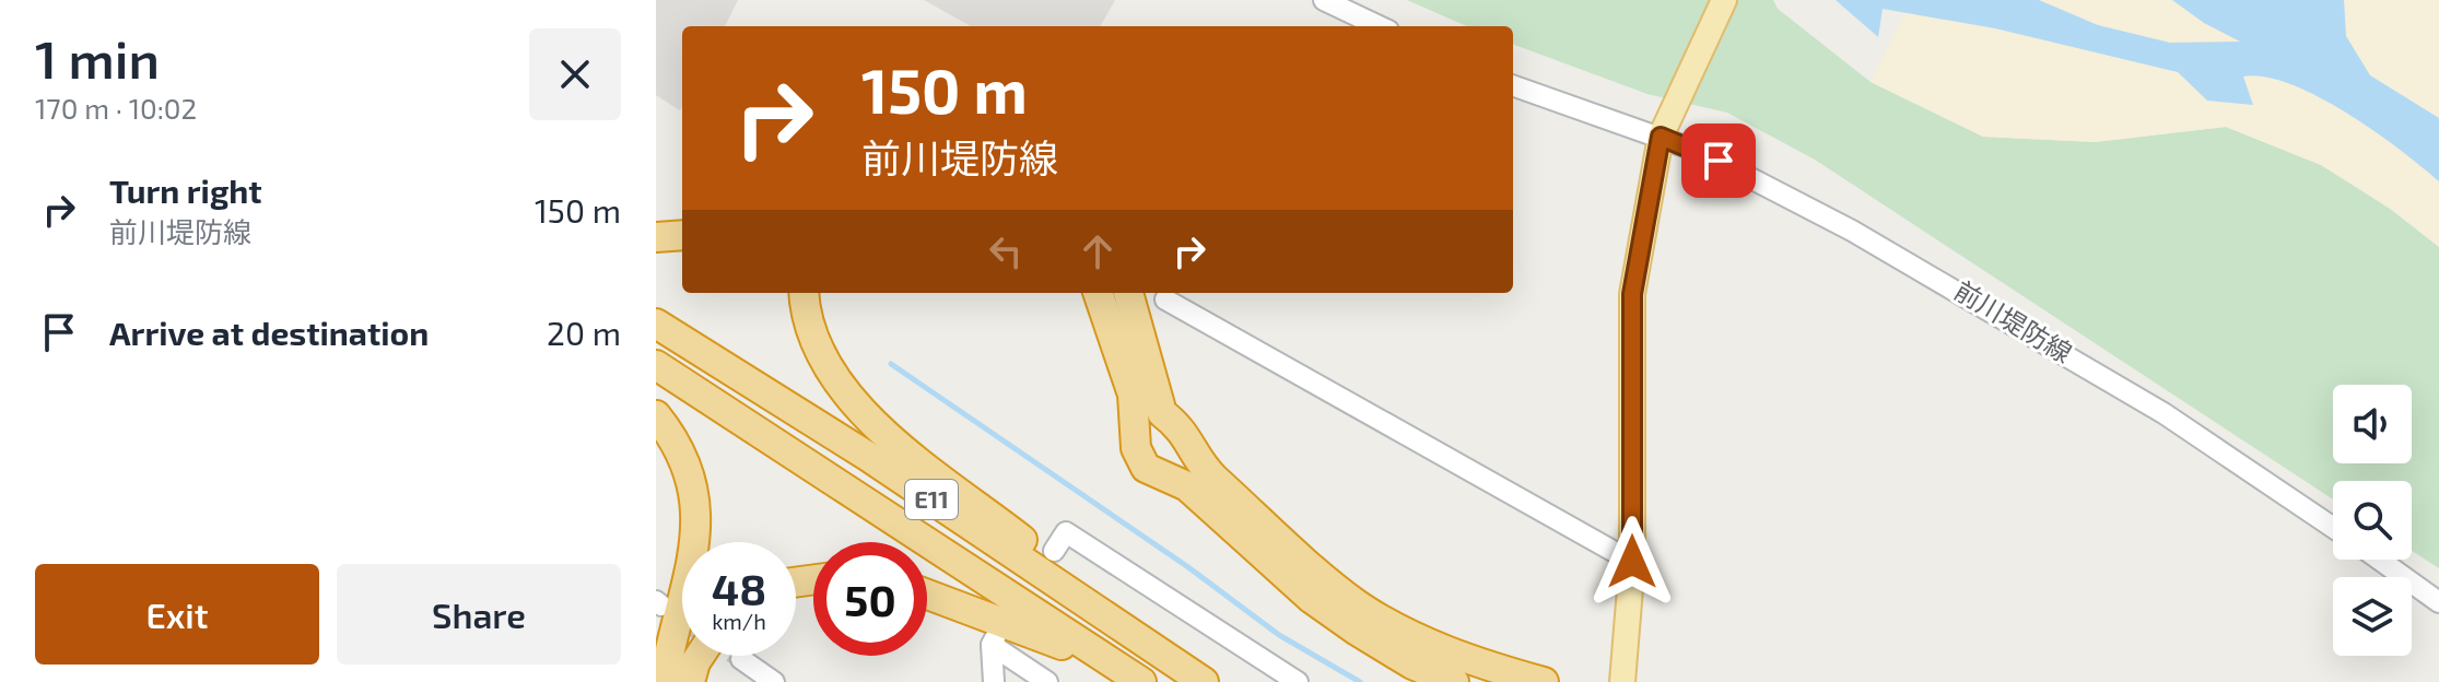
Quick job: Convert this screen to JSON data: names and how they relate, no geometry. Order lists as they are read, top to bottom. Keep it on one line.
{"streets":{"highway":["E11"],"street":["前川堤防線"]},"page":{"heading":["1 min","170 m · 10:02"],"turn":["150 m","前川堤防線"],"list":[{"name":"Turn right","note":"前川堤防線","value":"150 m"},{"name":"Arrive at destination","value":"20 m"}],"speed":"48 km/h","limit":"50","buttons":["Exit","Share"]}}
